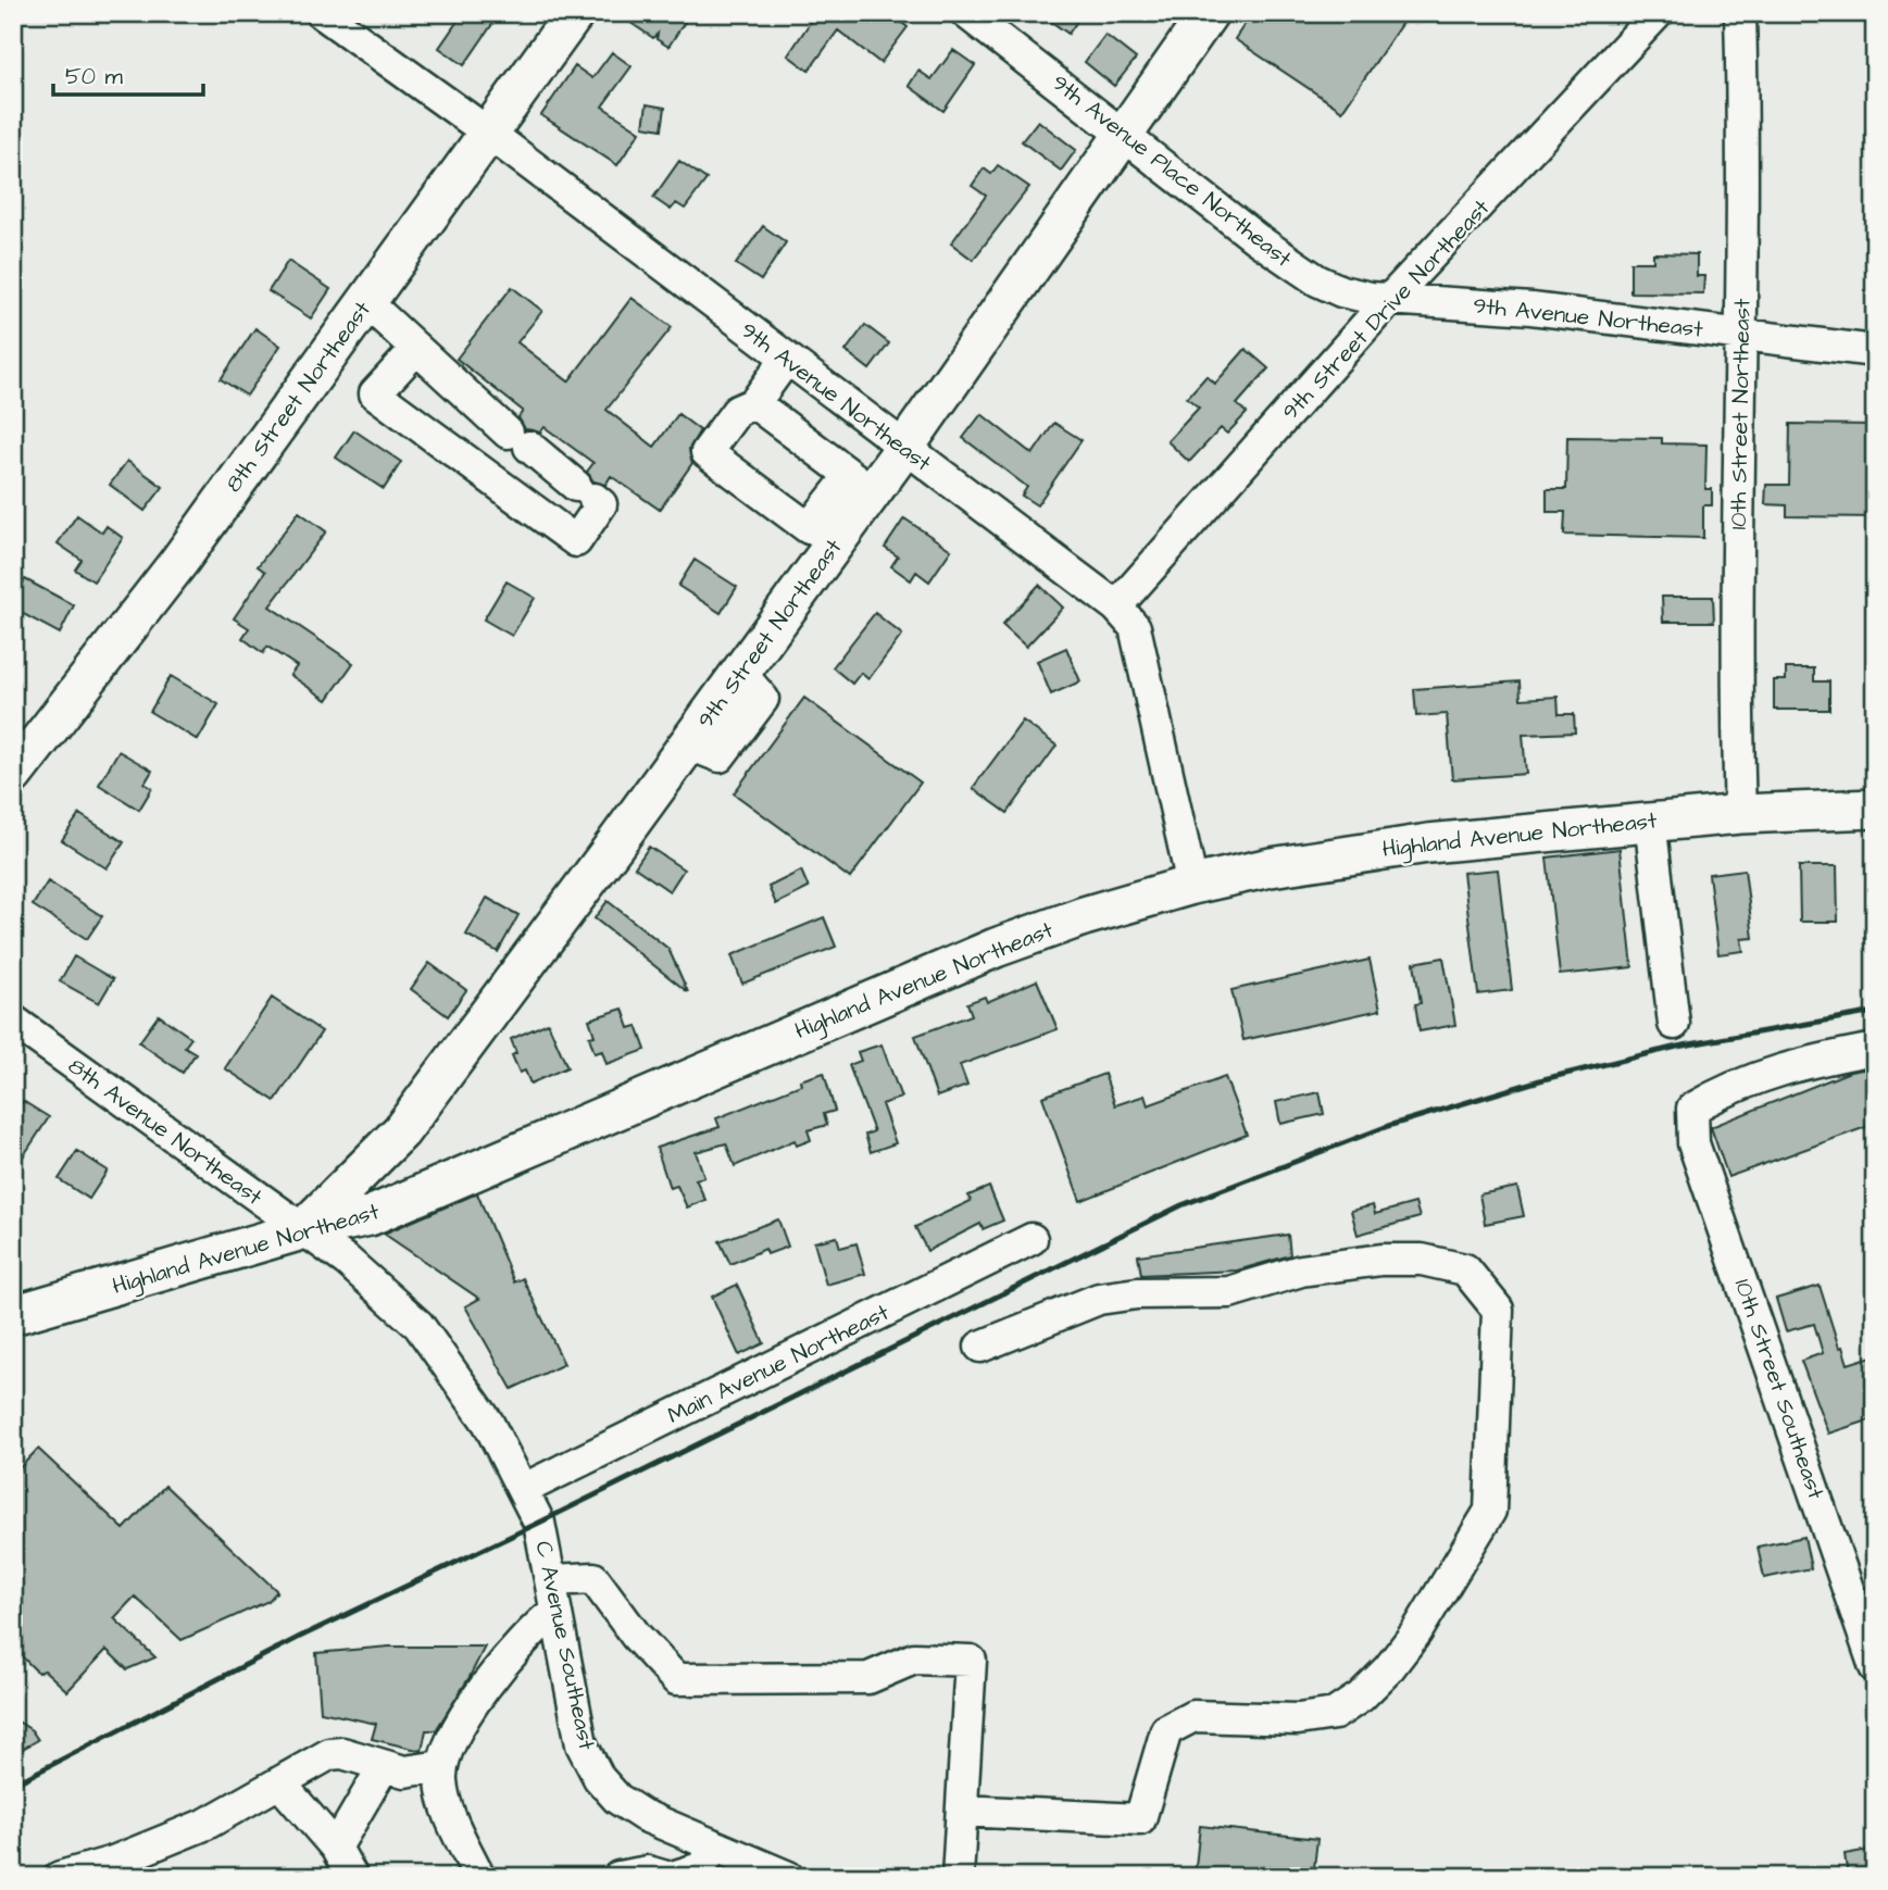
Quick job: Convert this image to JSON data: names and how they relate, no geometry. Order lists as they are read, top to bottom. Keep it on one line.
{"streets":{"main road":["8th Street Northeast","9th Street Northeast","Highland Avenue Northeast"],"street":["9th Avenue Place Northeast","9th Street Drive Northeast","9th Avenue Northeast","10th Street Northeast","8th Avenue Northeast","Main Avenue Northeast","10th Street Southeast","C Avenue Southeast"]},"crossings":[["9th Avenue Place Northeast","9th Street Drive Northeast"],["9th Avenue Place Northeast","9th Avenue Northeast"],["9th Avenue Place Northeast","9th Street Northeast"],["9th Street Drive Northeast","9th Avenue Northeast"],["9th Avenue Northeast","8th Street Northeast"],["9th Avenue Northeast","10th Street Northeast"],["9th Avenue Northeast","9th Street Northeast"],["9th Avenue Northeast","Highland Avenue Northeast"],["10th Street Northeast","Highland Avenue Northeast"],["9th Street Northeast","Highland Avenue Northeast"],["9th Street Northeast","8th Avenue Northeast"],["Highland Avenue Northeast","8th Avenue Northeast"],["8th Avenue Northeast","Main Avenue Northeast"],["8th Avenue Northeast","C Avenue Southeast"]],"scale_bar":"50 m"}
